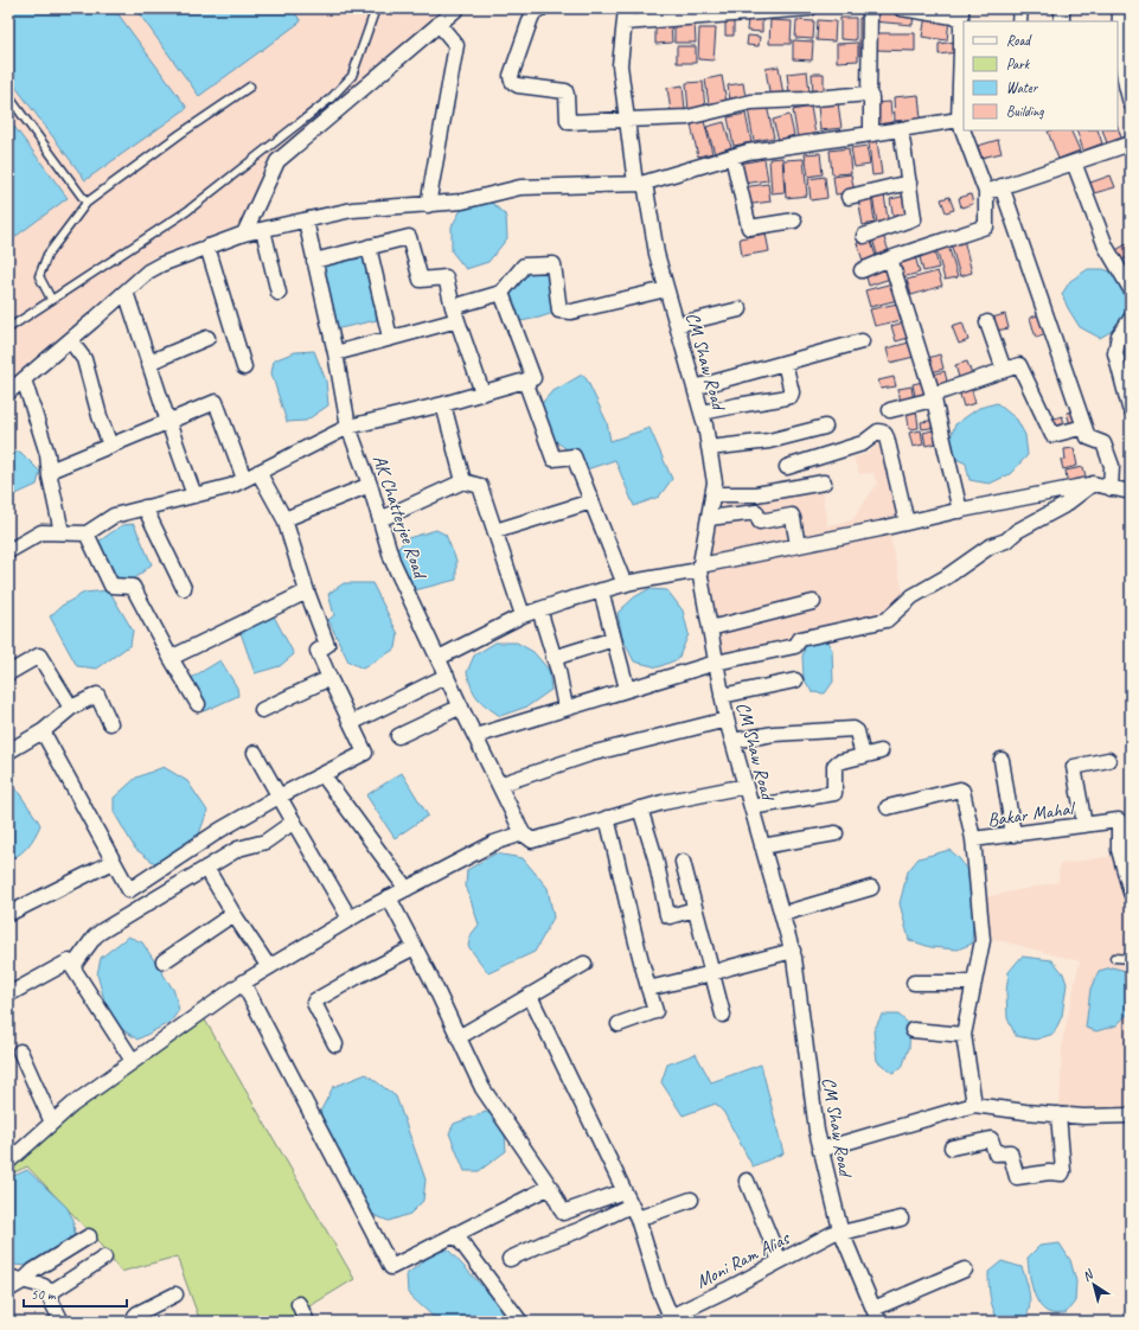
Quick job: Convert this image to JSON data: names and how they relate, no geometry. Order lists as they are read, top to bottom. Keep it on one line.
{"streets":{"street":["CM Shaw Road","AK Chatterjee Road","Bakar Mahal","Moni Ram Alias"]},"crossings":[["CM Shaw Road","Moni Ram Alias"]],"legend":["Road","Park","Water","Building"],"scale_bar":"50 m","north":"top left"}
